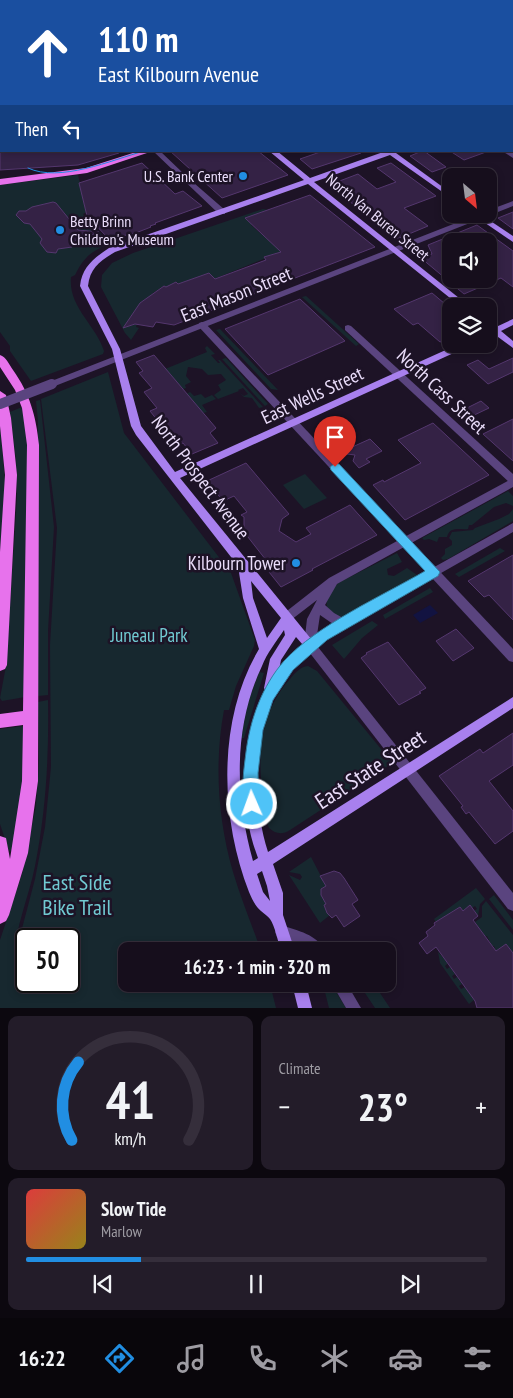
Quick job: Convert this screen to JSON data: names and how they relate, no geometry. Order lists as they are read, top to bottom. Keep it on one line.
{"streets":{"main road":["North Van Buren Street","East Wells Street","North Prospect Avenue","East State Street"],"street":["East Mason Street","North Cass Street"]},"crossings":[["North Van Buren Street","East Mason Street"],["East Mason Street","North Prospect Avenue"],["North Cass Street","East Wells Street"],["East Wells Street","North Prospect Avenue"]],"parks":["Juneau Park","East Side Bike Trail"],"places":["U.S. Bank Center","Betty Brinn Children's Museum","Kilbourn Tower"],"north":"bottom right","page":{"turn":["110 m","East Kilbourn Avenue"],"then":"Then","limit":"50","trip":"16:23 · 1 min · 320 m","tile":"Climate","heat":["−","23°","+"],"song":["Slow Tide","Marlow"],"tabs":"16:22","gauge":["41","km/h"]}}
